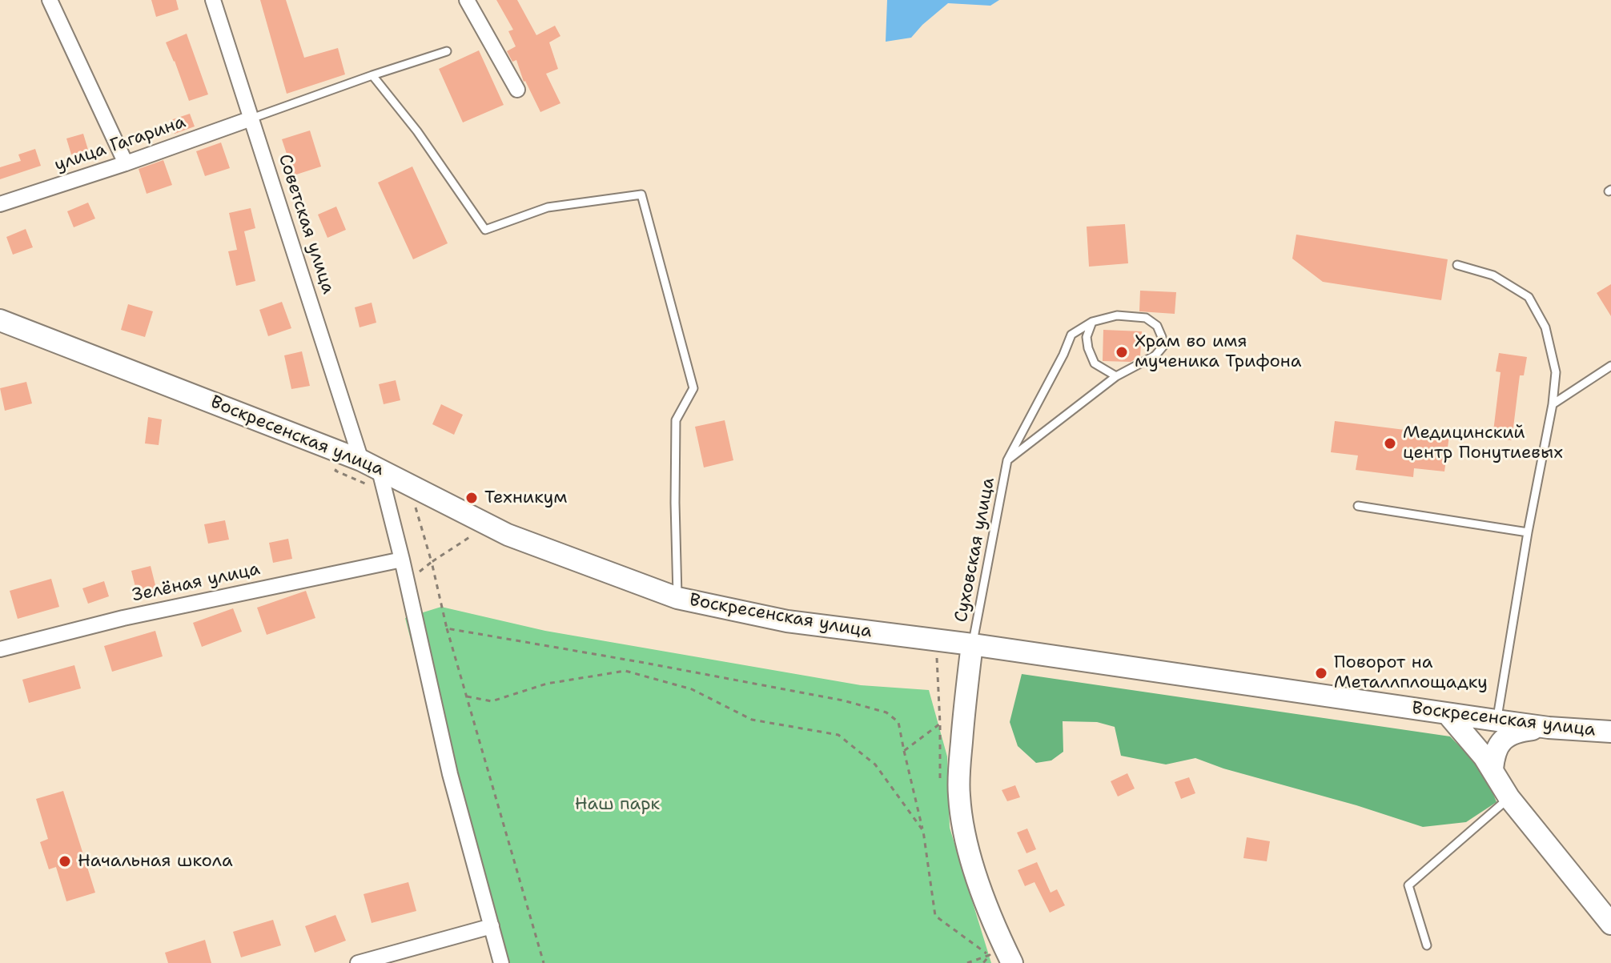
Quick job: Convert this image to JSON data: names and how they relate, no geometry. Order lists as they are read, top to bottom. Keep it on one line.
{"streets":{"street":["улица Гагарина","Советская улица","Воскресенская улица","Зелёная улица"],"lane":["Суховская улица"]},"crossings":[["улица Гагарина","Советская улица"],["Советская улица","Воскресенская улица"],["Советская улица","Зелёная улица"],["Воскресенская улица","Суховская улица"]],"parks":["Наш парк"],"places":["Храм во имя мученика Трифона","Медицинский центр Понутиевых","Техникум","Поворот на Металлплощадку","Начальная школа"]}
